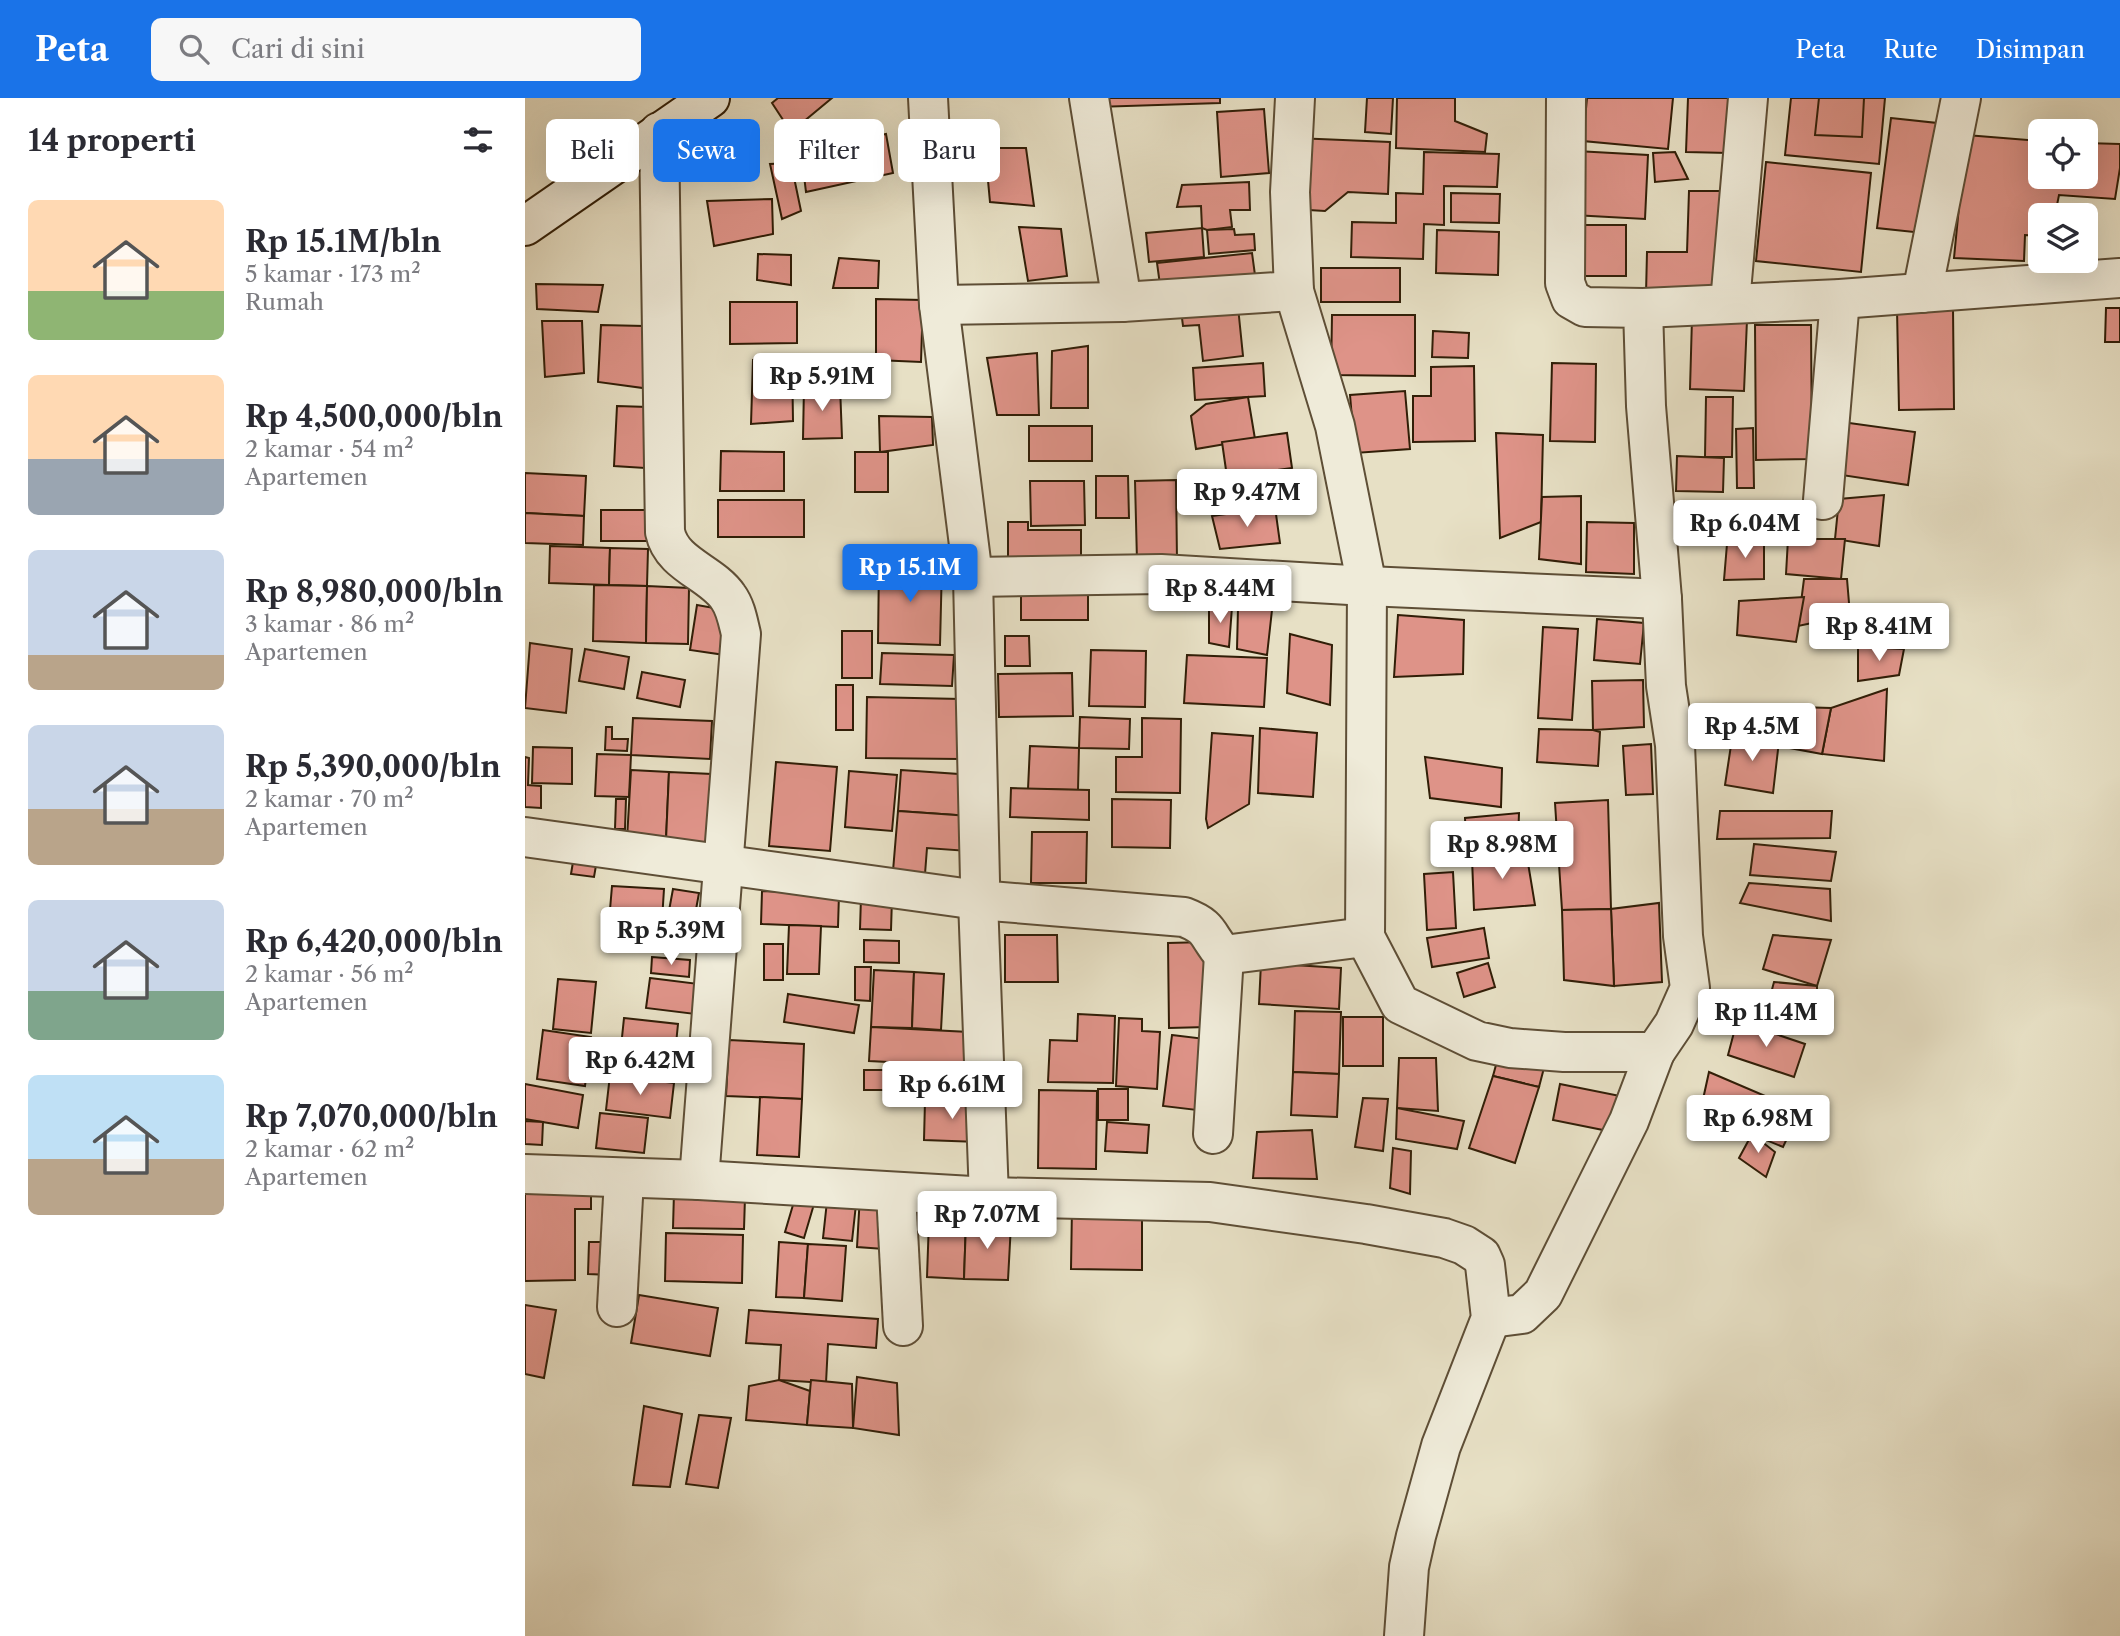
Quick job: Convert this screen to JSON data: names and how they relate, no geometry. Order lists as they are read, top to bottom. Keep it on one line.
{"page":{"header":"Peta","search":"Cari di sini","nav":["Peta","Rute","Disimpan"],"heading":"14 properti","chip":["Beli","Sewa","Filter","Baru"],"list":[{"name":"Rp 15.1M/bln","note":"5 kamar · 173 m² · Rumah"},{"name":"Rp 4,500,000/bln","note":"2 kamar · 54 m² · Apartemen"},{"name":"Rp 8,980,000/bln","note":"3 kamar · 86 m² · Apartemen"},{"name":"Rp 5,390,000/bln","note":"2 kamar · 70 m² · Apartemen"},{"name":"Rp 6,420,000/bln","note":"2 kamar · 56 m² · Apartemen"},{"name":"Rp 7,070,000/bln","note":"2 kamar · 62 m² · Apartemen"}],"price":["Rp 5.91M","Rp 9.47M","Rp 6.04M","Rp 15.1M","Rp 8.44M","Rp 8.41M","Rp 4.5M","Rp 8.98M","Rp 5.39M","Rp 11.4M","Rp 6.42M","Rp 6.61M","Rp 6.98M","Rp 7.07M"]}}
